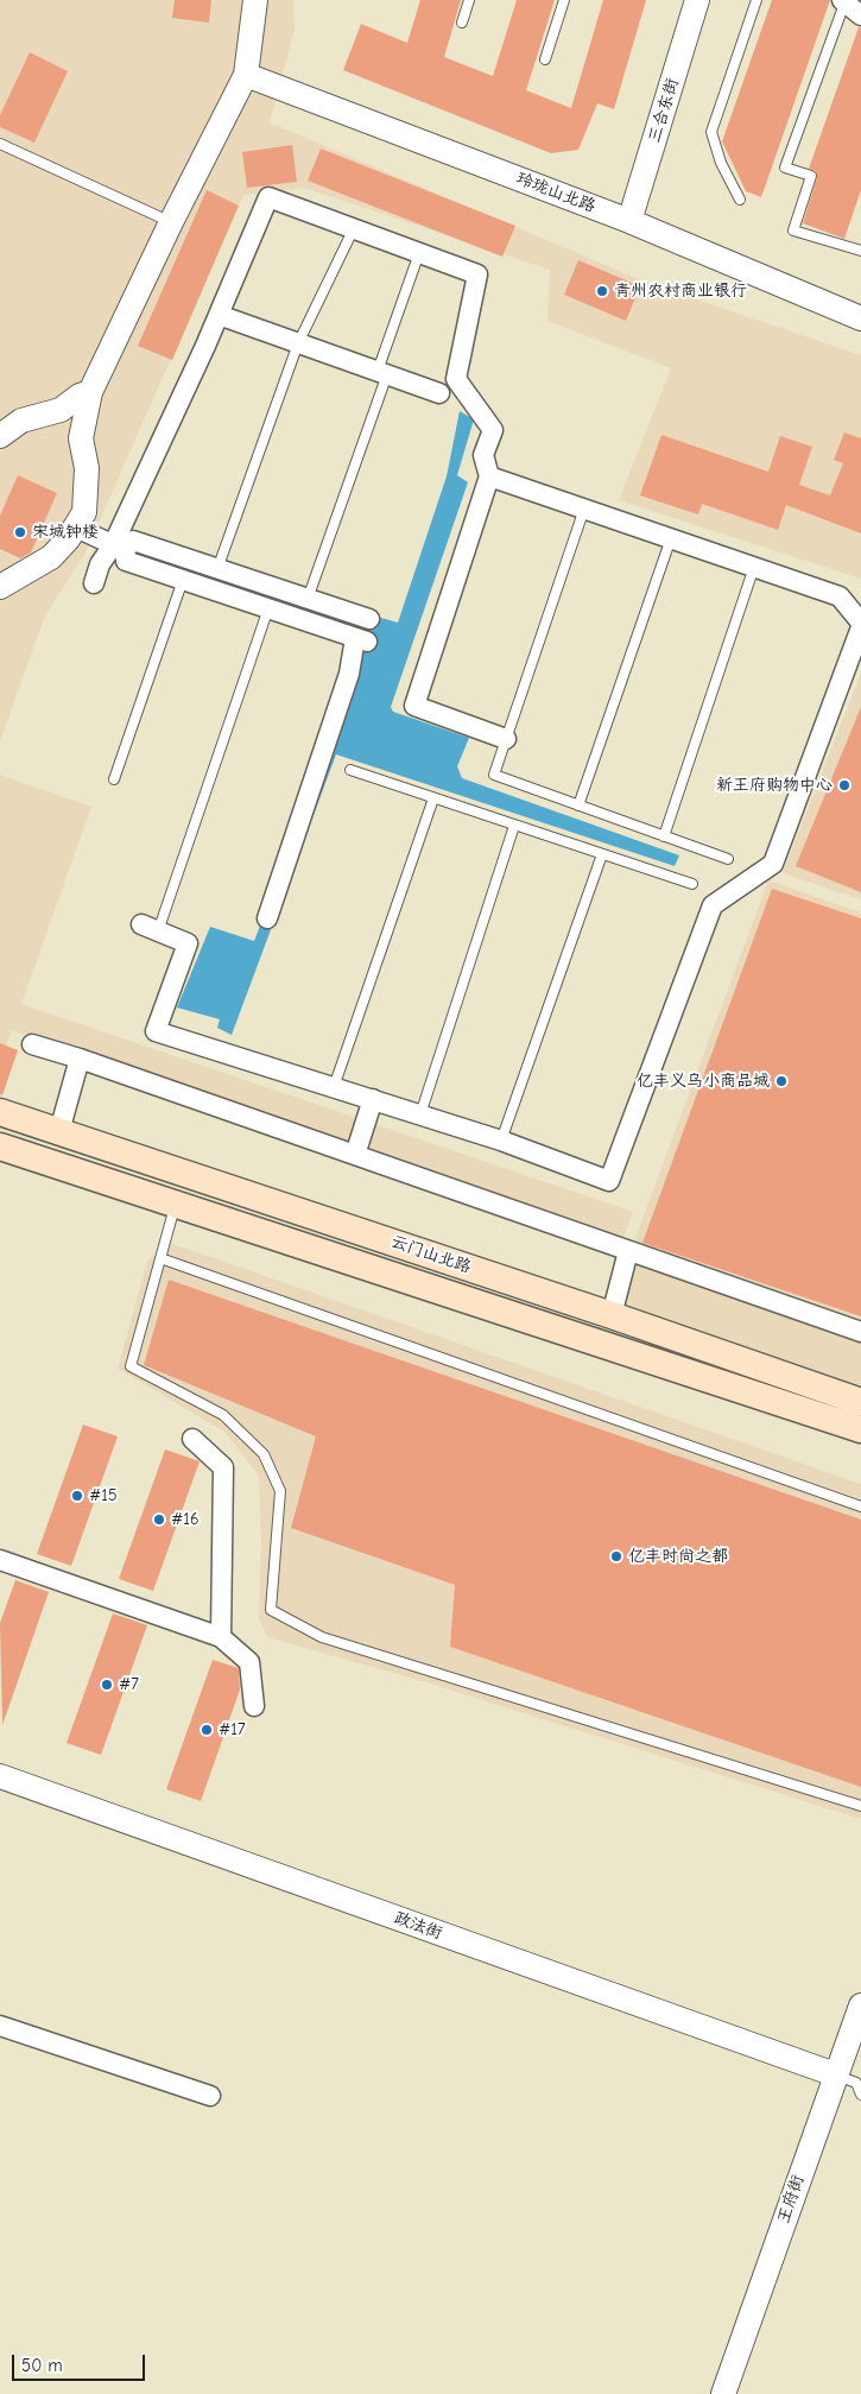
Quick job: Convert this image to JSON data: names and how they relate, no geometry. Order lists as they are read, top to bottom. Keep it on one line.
{"streets":{"main road":["云门山北路"],"street":["三合东街","玲珑山北路","政法街","王府街"]},"crossings":[["三合东街","玲珑山北路"],["政法街","王府街"]],"places":["青州农村商业银行","宋城钟楼","新王府购物中心","亿丰义乌小商品城","#15","#16","亿丰时尚之都","#7","#17"],"scale_bar":"50 m"}
